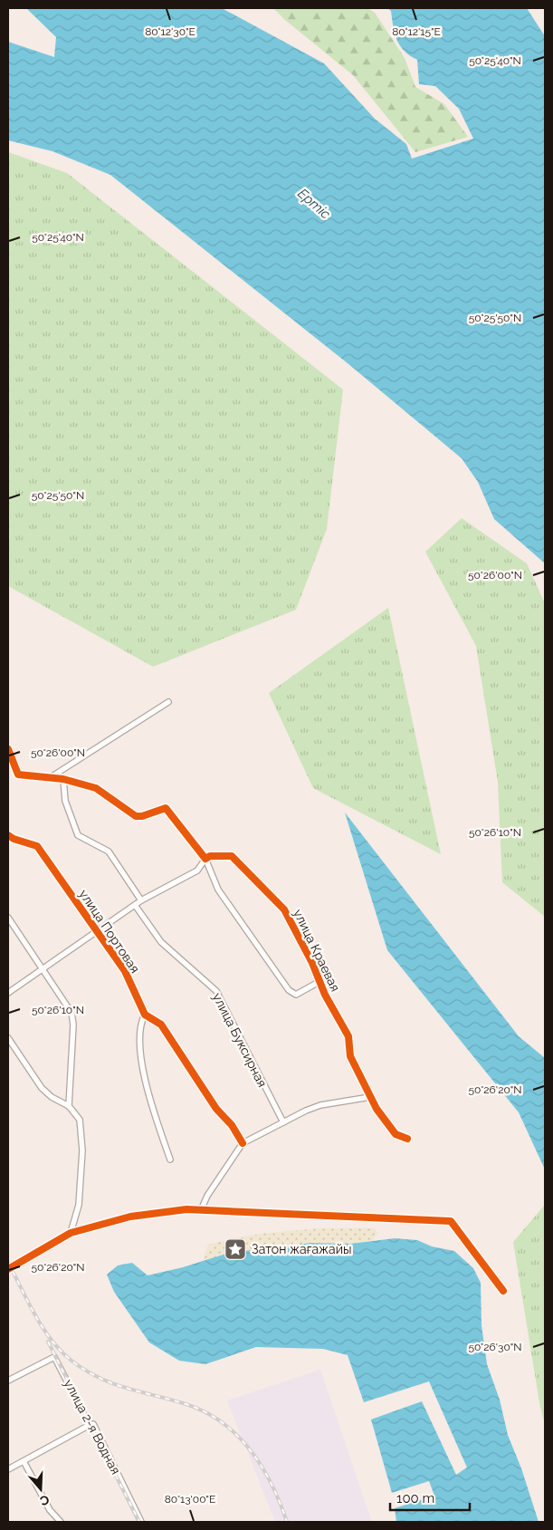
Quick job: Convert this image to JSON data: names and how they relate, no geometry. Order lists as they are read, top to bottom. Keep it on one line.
{"streets":{"street":["улица Портовая","улица Краевая","улица Буксирная","улица 2-я Водная"]},"water":["Ертіс"],"places":{"place":["Затон жағажайы"]},"scale_bar":"100 m","north":"bottom","coordinates":["80°12'30\"E","80°12'15\"E","50°25'40\"N","50°25'50\"N","50°26'00\"N","50°26'10\"N","50°26'20\"N","50°26'30\"N","80°13'00\"E"]}
